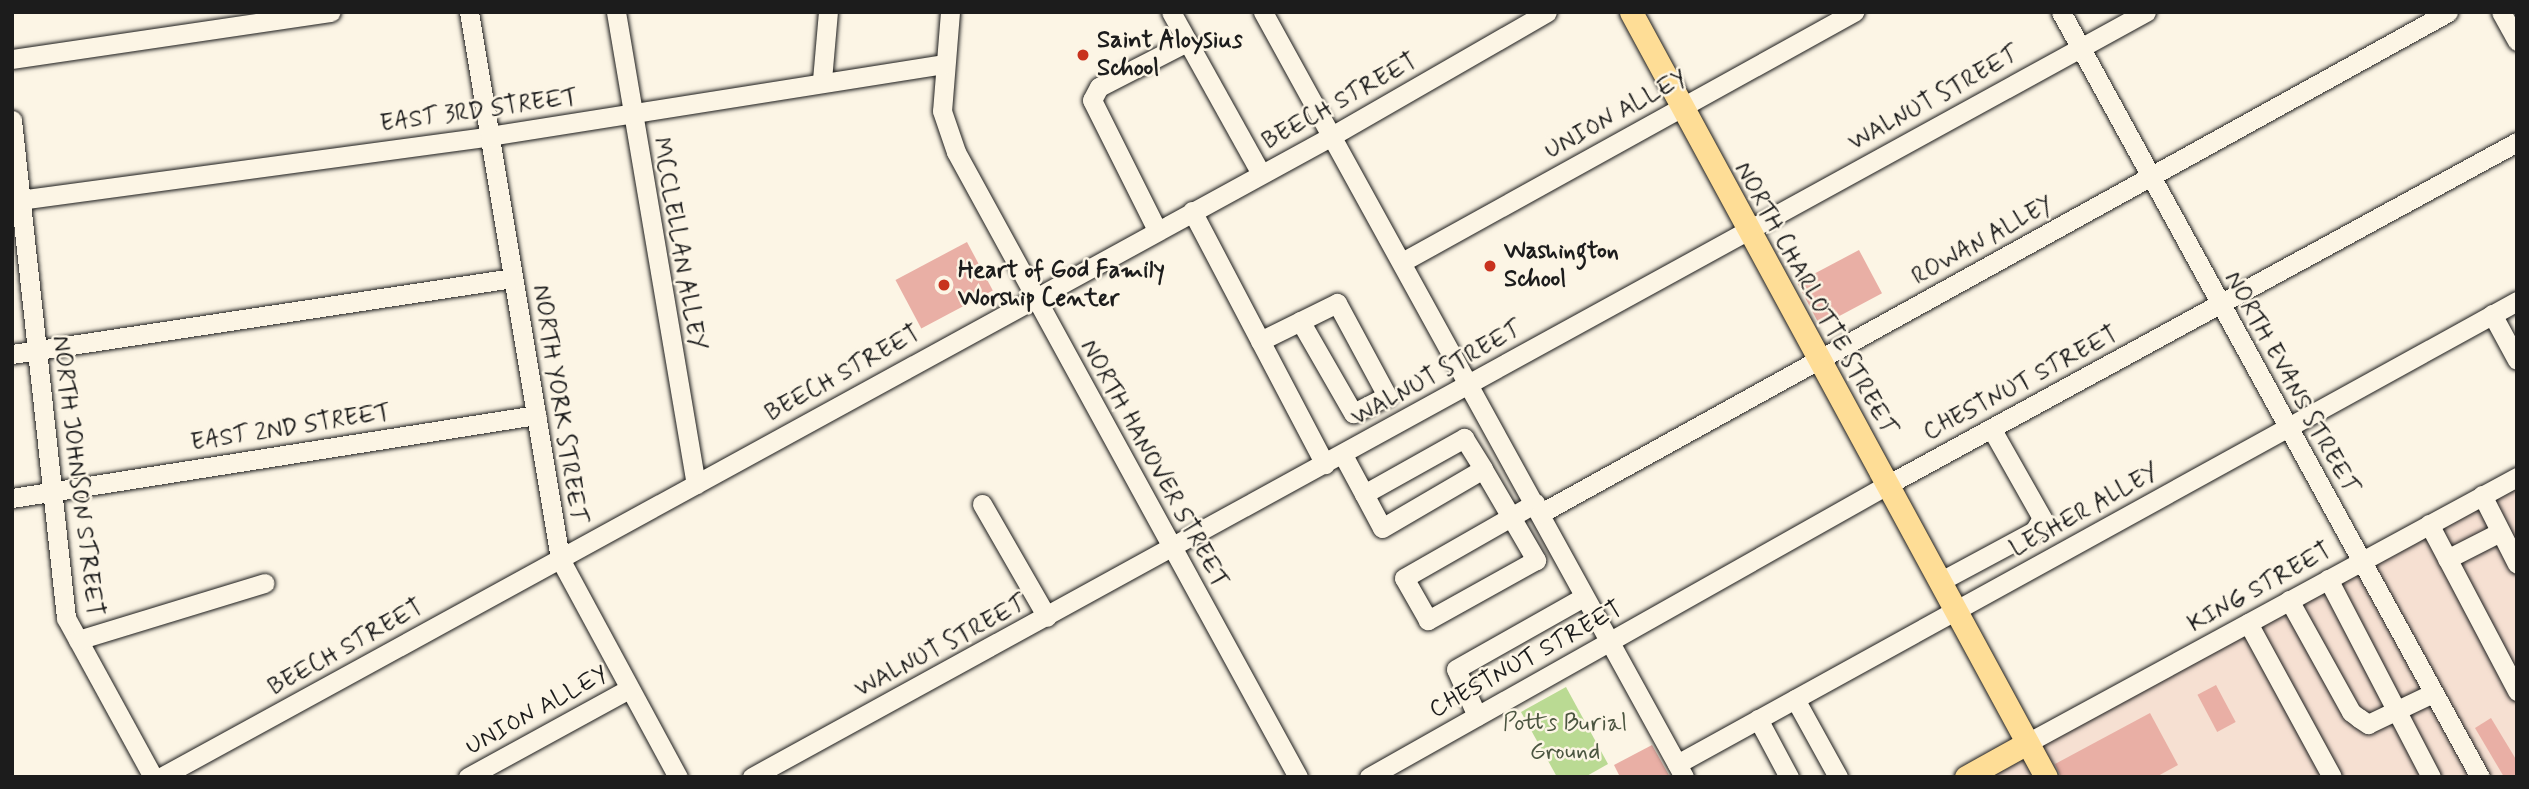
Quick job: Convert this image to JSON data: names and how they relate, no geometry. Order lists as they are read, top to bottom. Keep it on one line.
{"streets":{"main road":["NORTH CHARLOTTE STREET"],"street":["WALNUT STREET","BEECH STREET","EAST 3RD STREET","UNION ALLEY","ROWAN ALLEY","MCCLELLAN ALLEY","NORTH EVANS STREET","CHESTNUT STREET","NORTH YORK STREET","EAST 2ND STREET","NORTH HANOVER STREET","NORTH JOHNSON STREET","LESHER ALLEY","KING STREET"]},"crossings":[["WALNUT STREET","NORTH CHARLOTTE STREET"],["WALNUT STREET","NORTH EVANS STREET"],["WALNUT STREET","NORTH HANOVER STREET"],["BEECH STREET","MCCLELLAN ALLEY"],["BEECH STREET","NORTH YORK STREET"],["BEECH STREET","NORTH HANOVER STREET"],["EAST 3RD STREET","MCCLELLAN ALLEY"],["EAST 3RD STREET","NORTH YORK STREET"],["EAST 3RD STREET","NORTH HANOVER STREET"],["EAST 3RD STREET","NORTH JOHNSON STREET"],["UNION ALLEY","NORTH CHARLOTTE STREET"],["UNION ALLEY","NORTH YORK STREET"],["ROWAN ALLEY","NORTH CHARLOTTE STREET"],["ROWAN ALLEY","NORTH EVANS STREET"],["NORTH CHARLOTTE STREET","CHESTNUT STREET"],["NORTH CHARLOTTE STREET","LESHER ALLEY"],["NORTH CHARLOTTE STREET","KING STREET"],["NORTH EVANS STREET","CHESTNUT STREET"],["NORTH EVANS STREET","LESHER ALLEY"],["NORTH EVANS STREET","KING STREET"],["NORTH YORK STREET","EAST 2ND STREET"],["EAST 2ND STREET","NORTH JOHNSON STREET"]],"parks":["Potts Burial Ground"],"places":["Saint Aloysius School","Washington School","Heart of God Family Worship Center"]}
